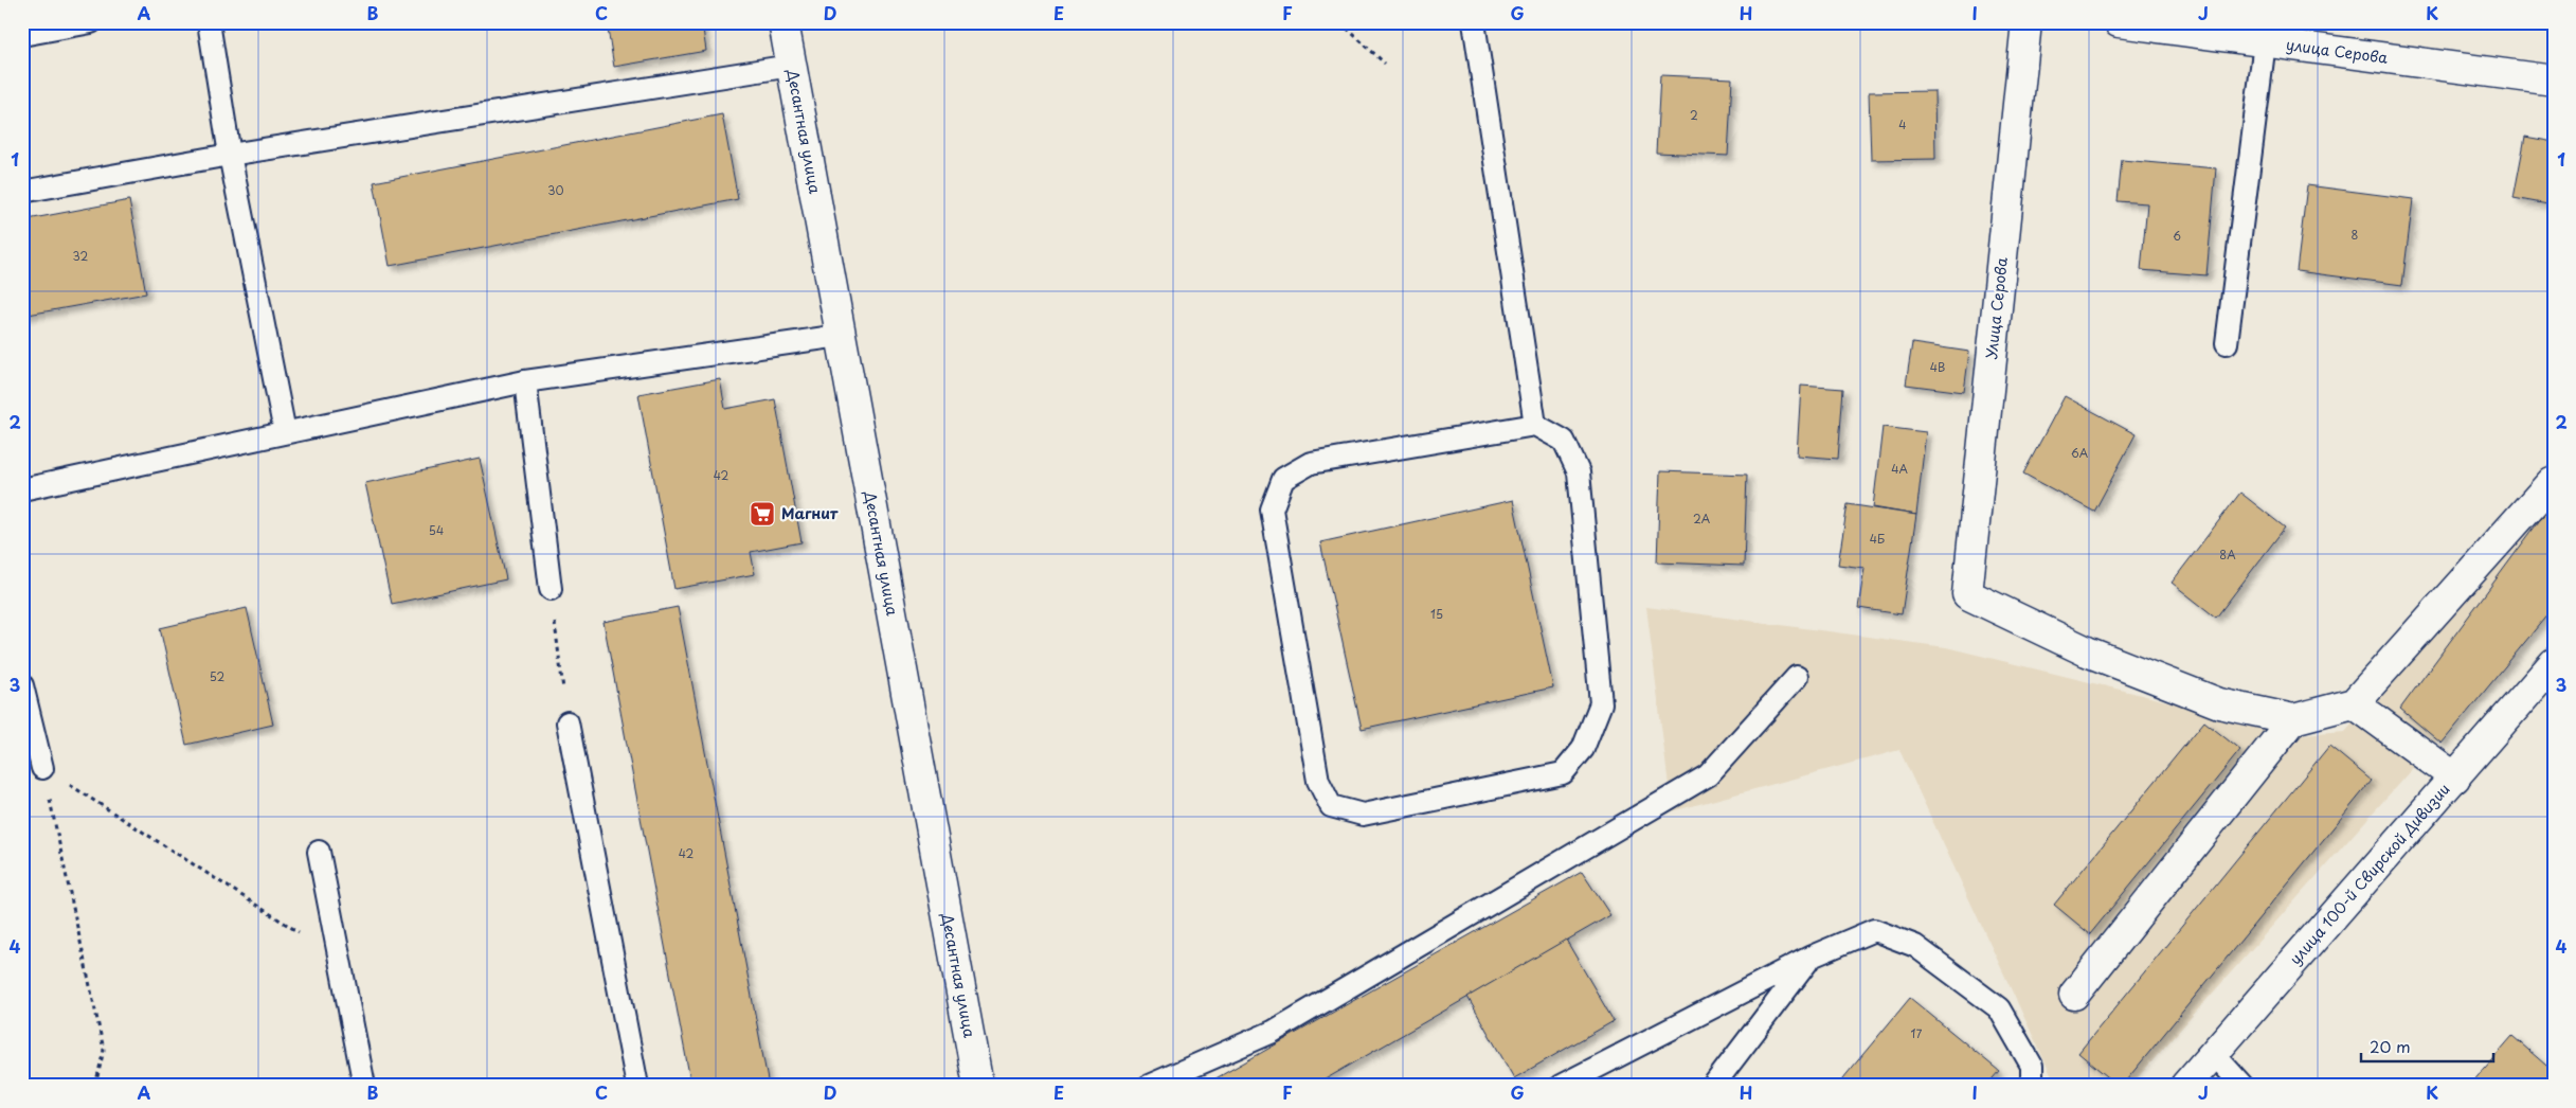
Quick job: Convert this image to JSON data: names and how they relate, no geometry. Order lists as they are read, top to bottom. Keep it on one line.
{"streets":{"street":["улица Серова","Десантная улица","Улица Серова","улица 100-й Свирской Дивизии"]},"places":{"supermarket":["Магнит"]},"house_numbers":["2","4","30","8","6","32","4В","6А","4А","42","2А","54","4Б","8А","15","52","42","17"],"scale_bar":"20 m","grid":{"columns":["A","B","C","D","E","F","G","H","I","J","K"],"rows":["1","2","3","4"]}}
